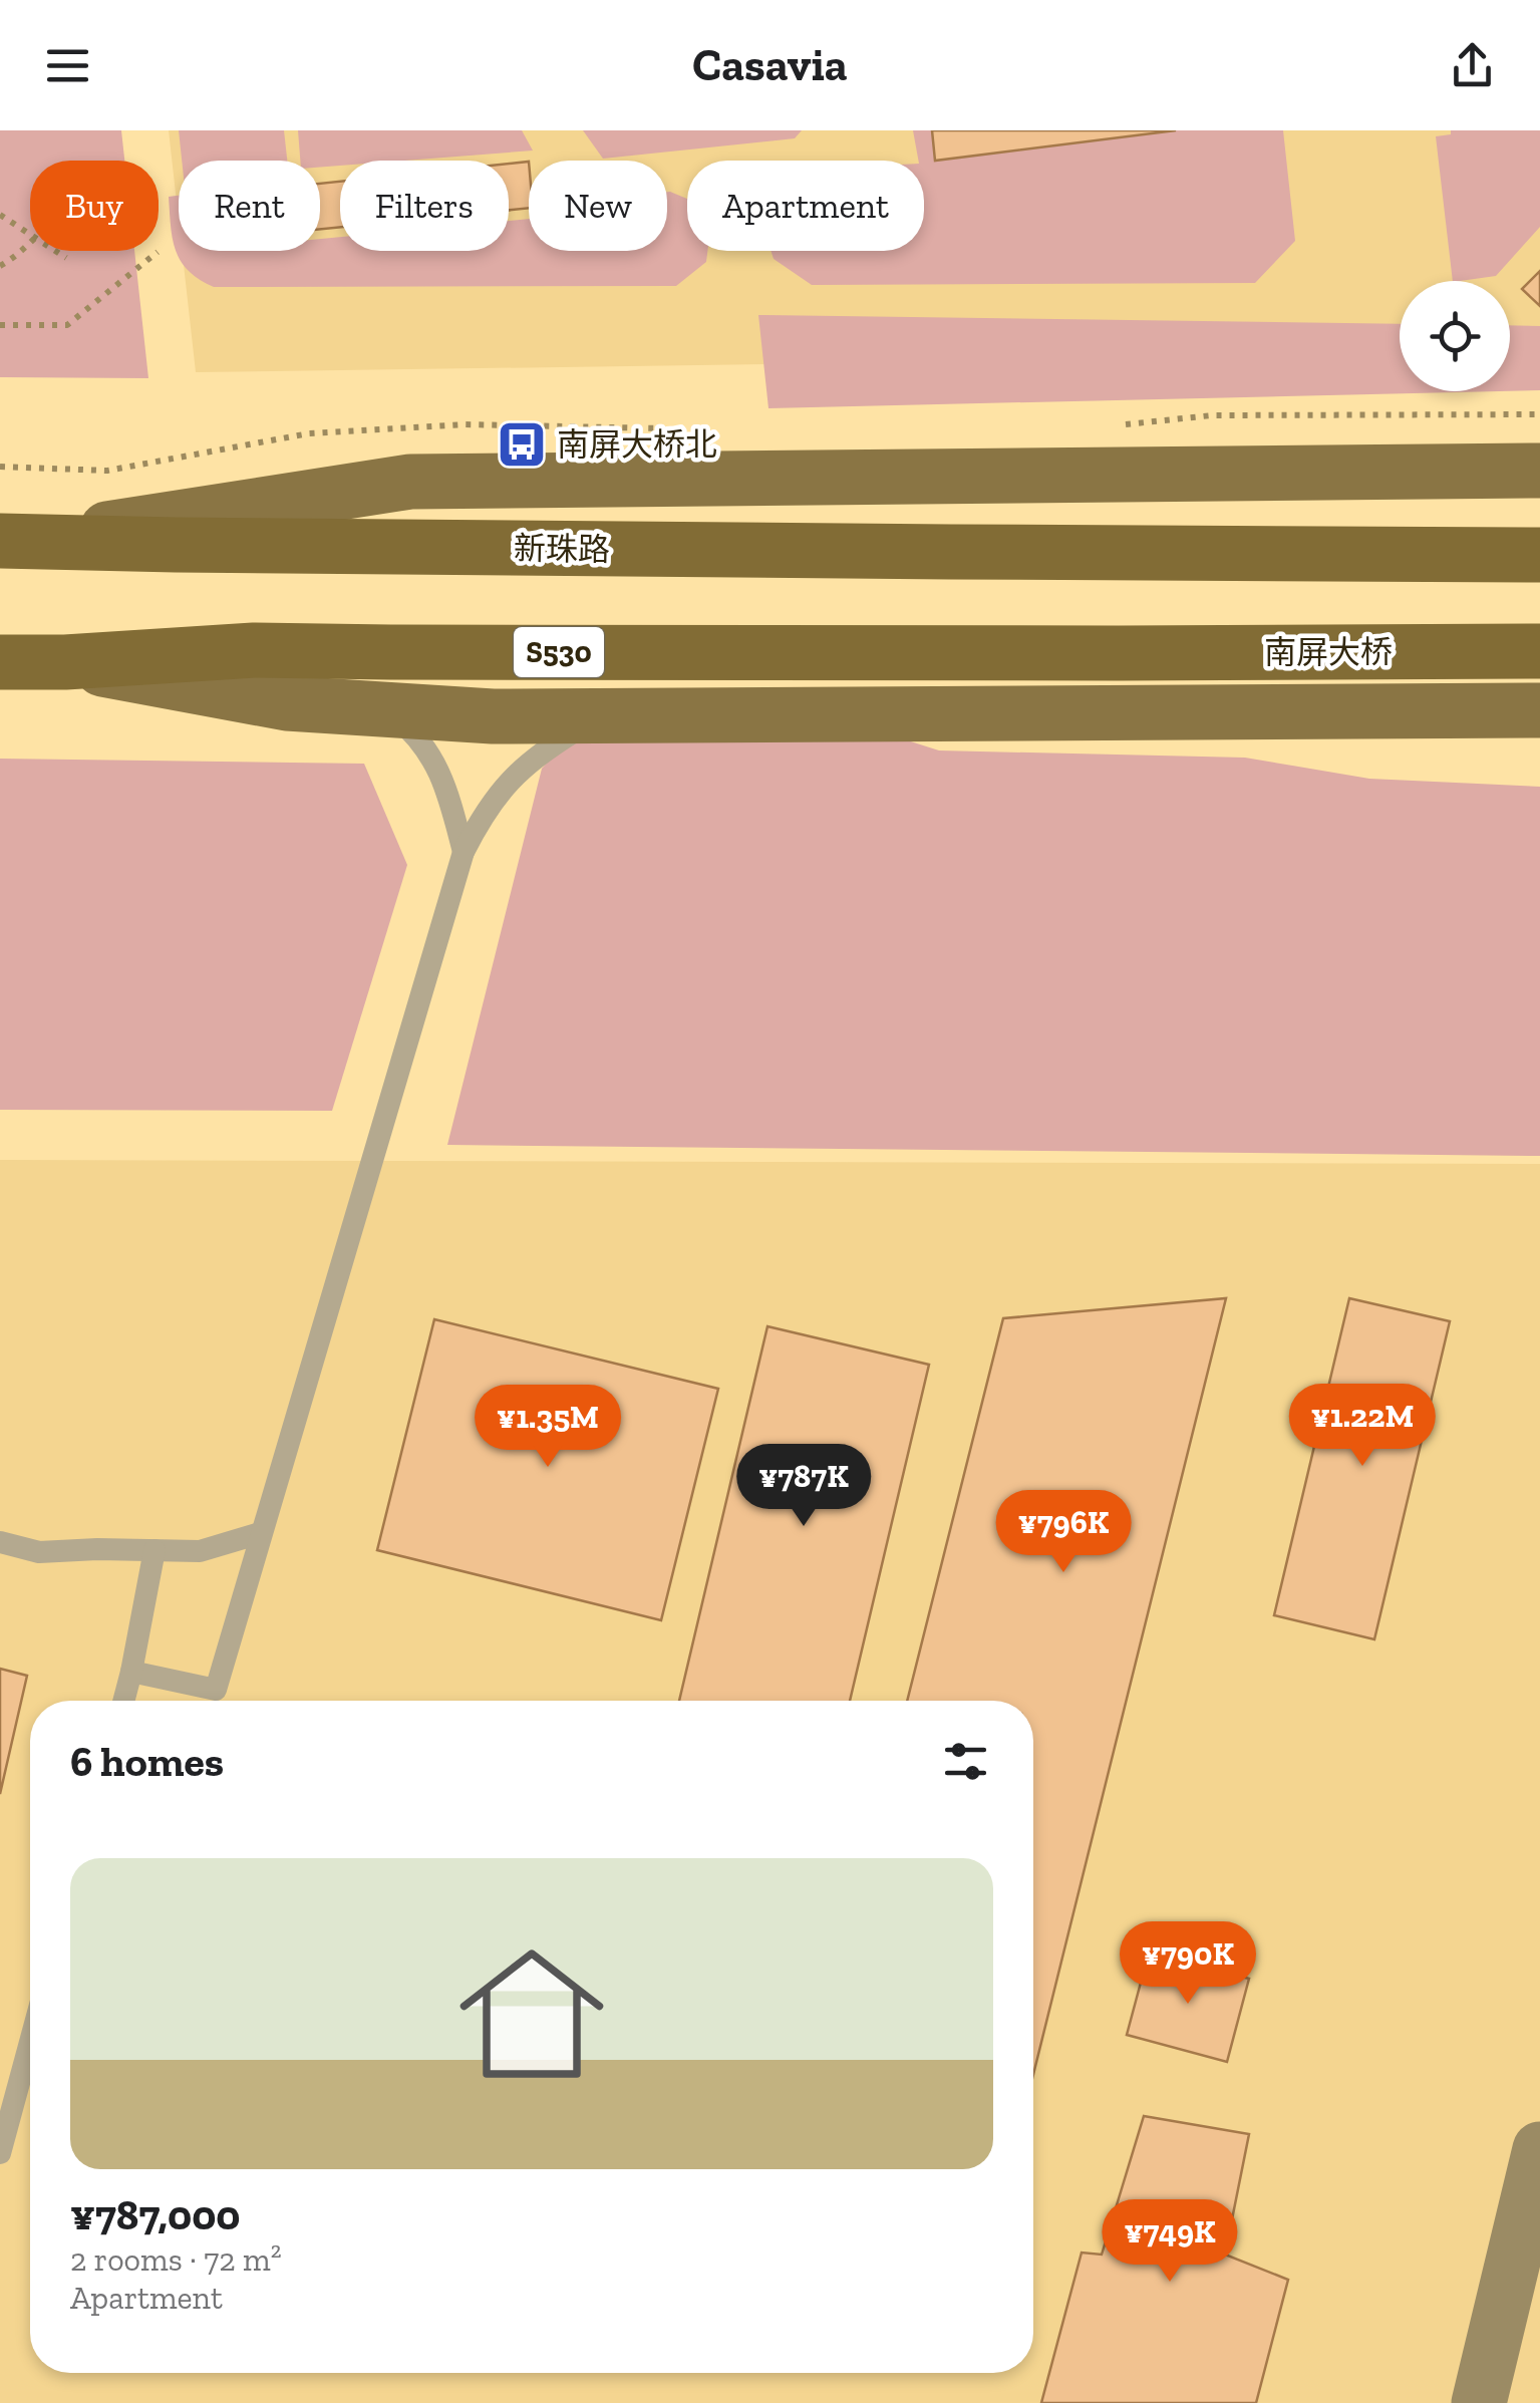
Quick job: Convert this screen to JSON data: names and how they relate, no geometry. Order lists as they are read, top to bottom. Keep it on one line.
{"streets":{"highway":["新珠路","S530","南屏大桥"]},"crossings":[["S530","南屏大桥"]],"places":{"bus stop":["南屏大桥北"]},"page":{"header":"Casavia","chip":["Buy","Rent","Filters","New","Apartment"],"price":["¥1.22M","¥1.35M","¥787K","¥796K","¥790K","¥749K"],"heading":"6 homes","list":[{"name":"¥787,000","note":"2 rooms · 72 m² · Apartment"}]}}
